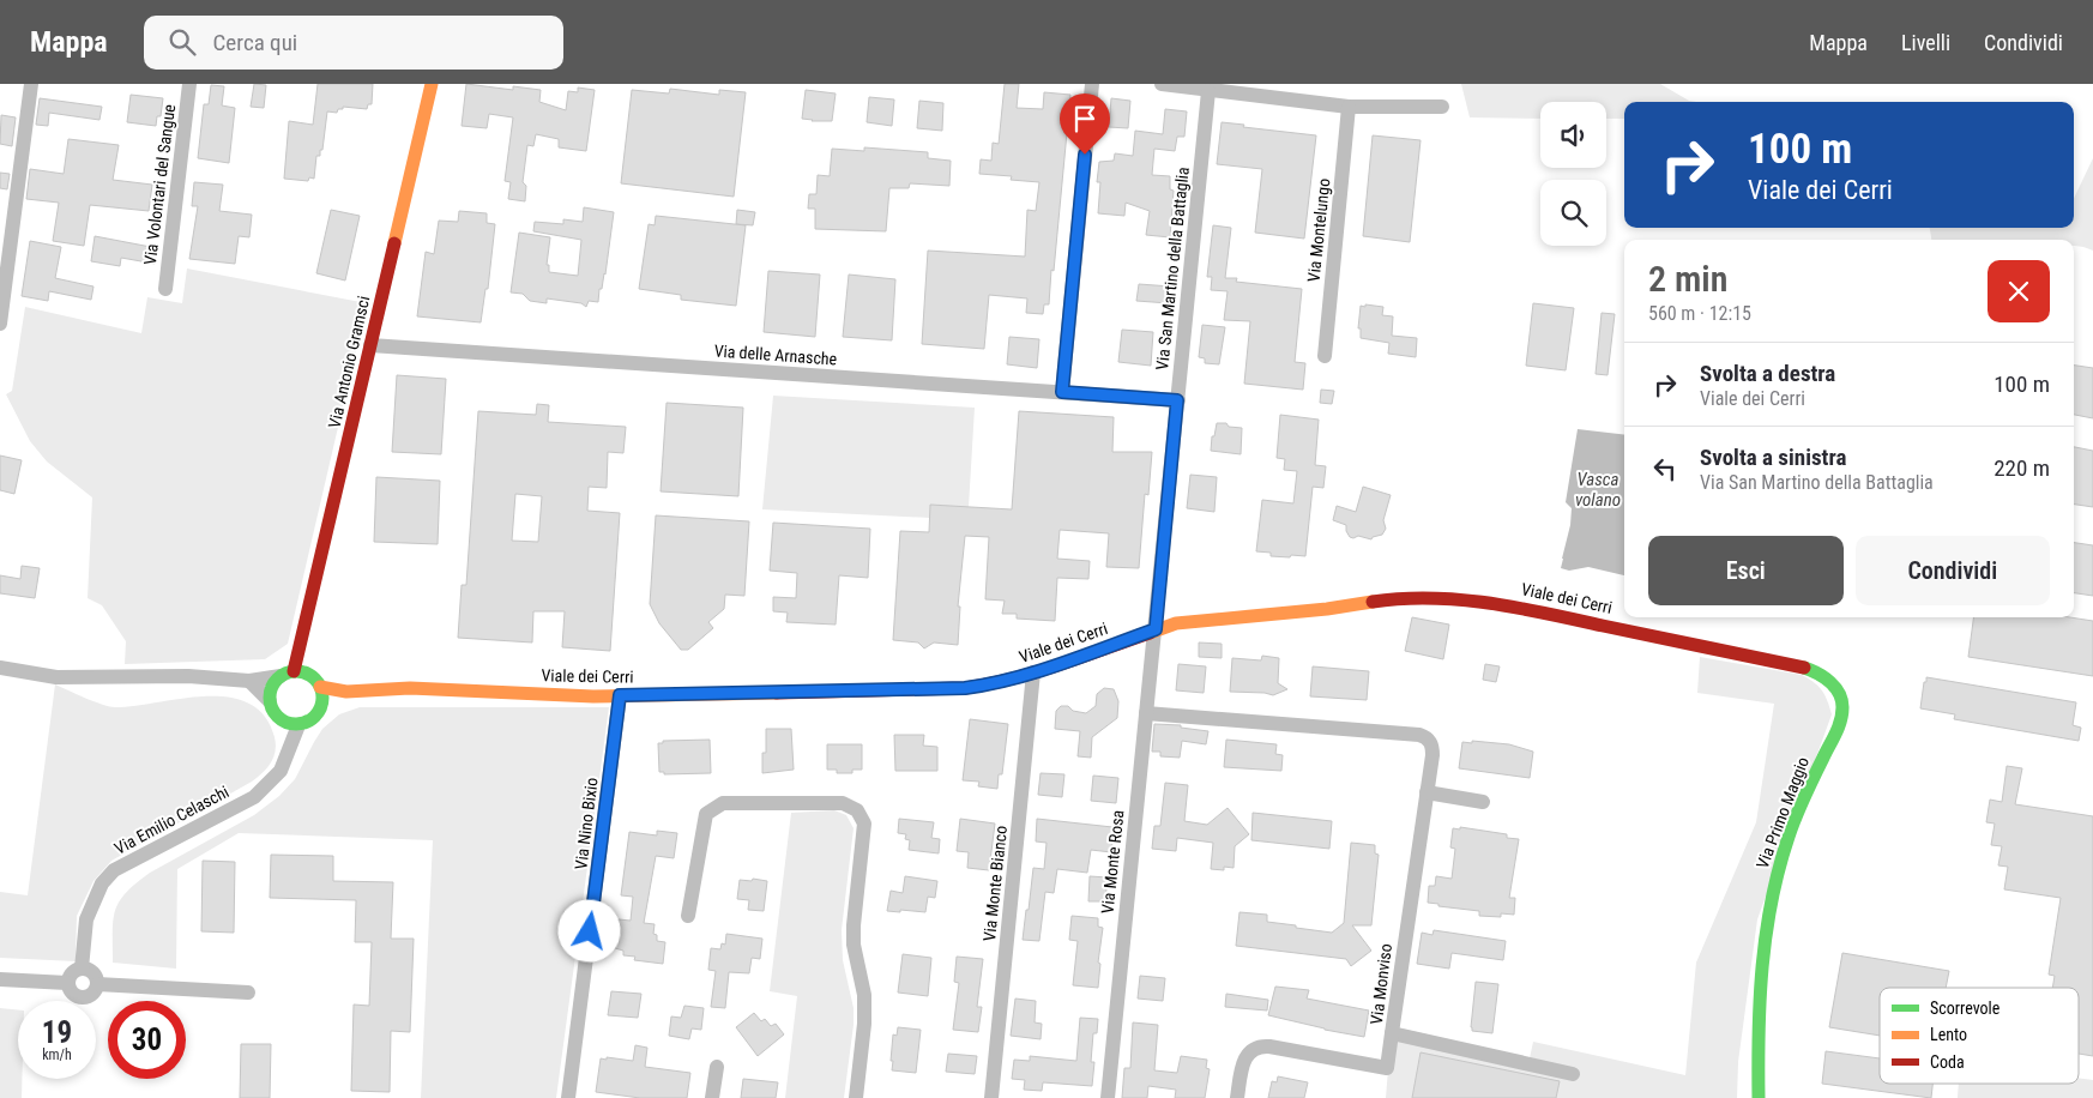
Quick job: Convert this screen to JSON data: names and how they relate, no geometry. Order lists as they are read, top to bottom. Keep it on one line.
{"streets":{"street":["Via Volontari del Sangue","Via Montelungo","Via San Martino della Battaglia","Via delle Arnasche","Via Antonio Gramsci","Viale dei Cerri","Via Primo Maggio","Via Emilio Celaschi","Via Nino Bixio","Via Monte Rosa","Via Monte Bianco","Via Monviso"]},"crossings":[["Via San Martino della Battaglia","Via delle Arnasche"],["Via San Martino della Battaglia","Viale dei Cerri"],["Via San Martino della Battaglia","Via Monte Rosa"],["Via delle Arnasche","Via Antonio Gramsci"],["Via Antonio Gramsci","Viale dei Cerri"],["Via Antonio Gramsci","Via Emilio Celaschi"],["Viale dei Cerri","Via Primo Maggio"],["Viale dei Cerri","Via Emilio Celaschi"],["Viale dei Cerri","Via Nino Bixio"],["Viale dei Cerri","Via Monte Rosa"],["Viale dei Cerri","Via Monte Bianco"],["Via Monte Rosa","Via Monviso"]],"water":["Vasca volano"],"legend":["Scorrevole","Lento","Coda"],"page":{"header":"Mappa","search":"Cerca qui","nav":["Mappa","Livelli","Condividi"],"turn":["100 m","Viale dei Cerri"],"heading":["2 min","560 m · 12:15"],"list":[{"name":"Svolta a destra","note":"Viale dei Cerri","value":"100 m"},{"name":"Svolta a sinistra","note":"Via San Martino della Battaglia","value":"220 m"}],"buttons":["Esci","Condividi"],"speed":"19 km/h","limit":"30"}}
